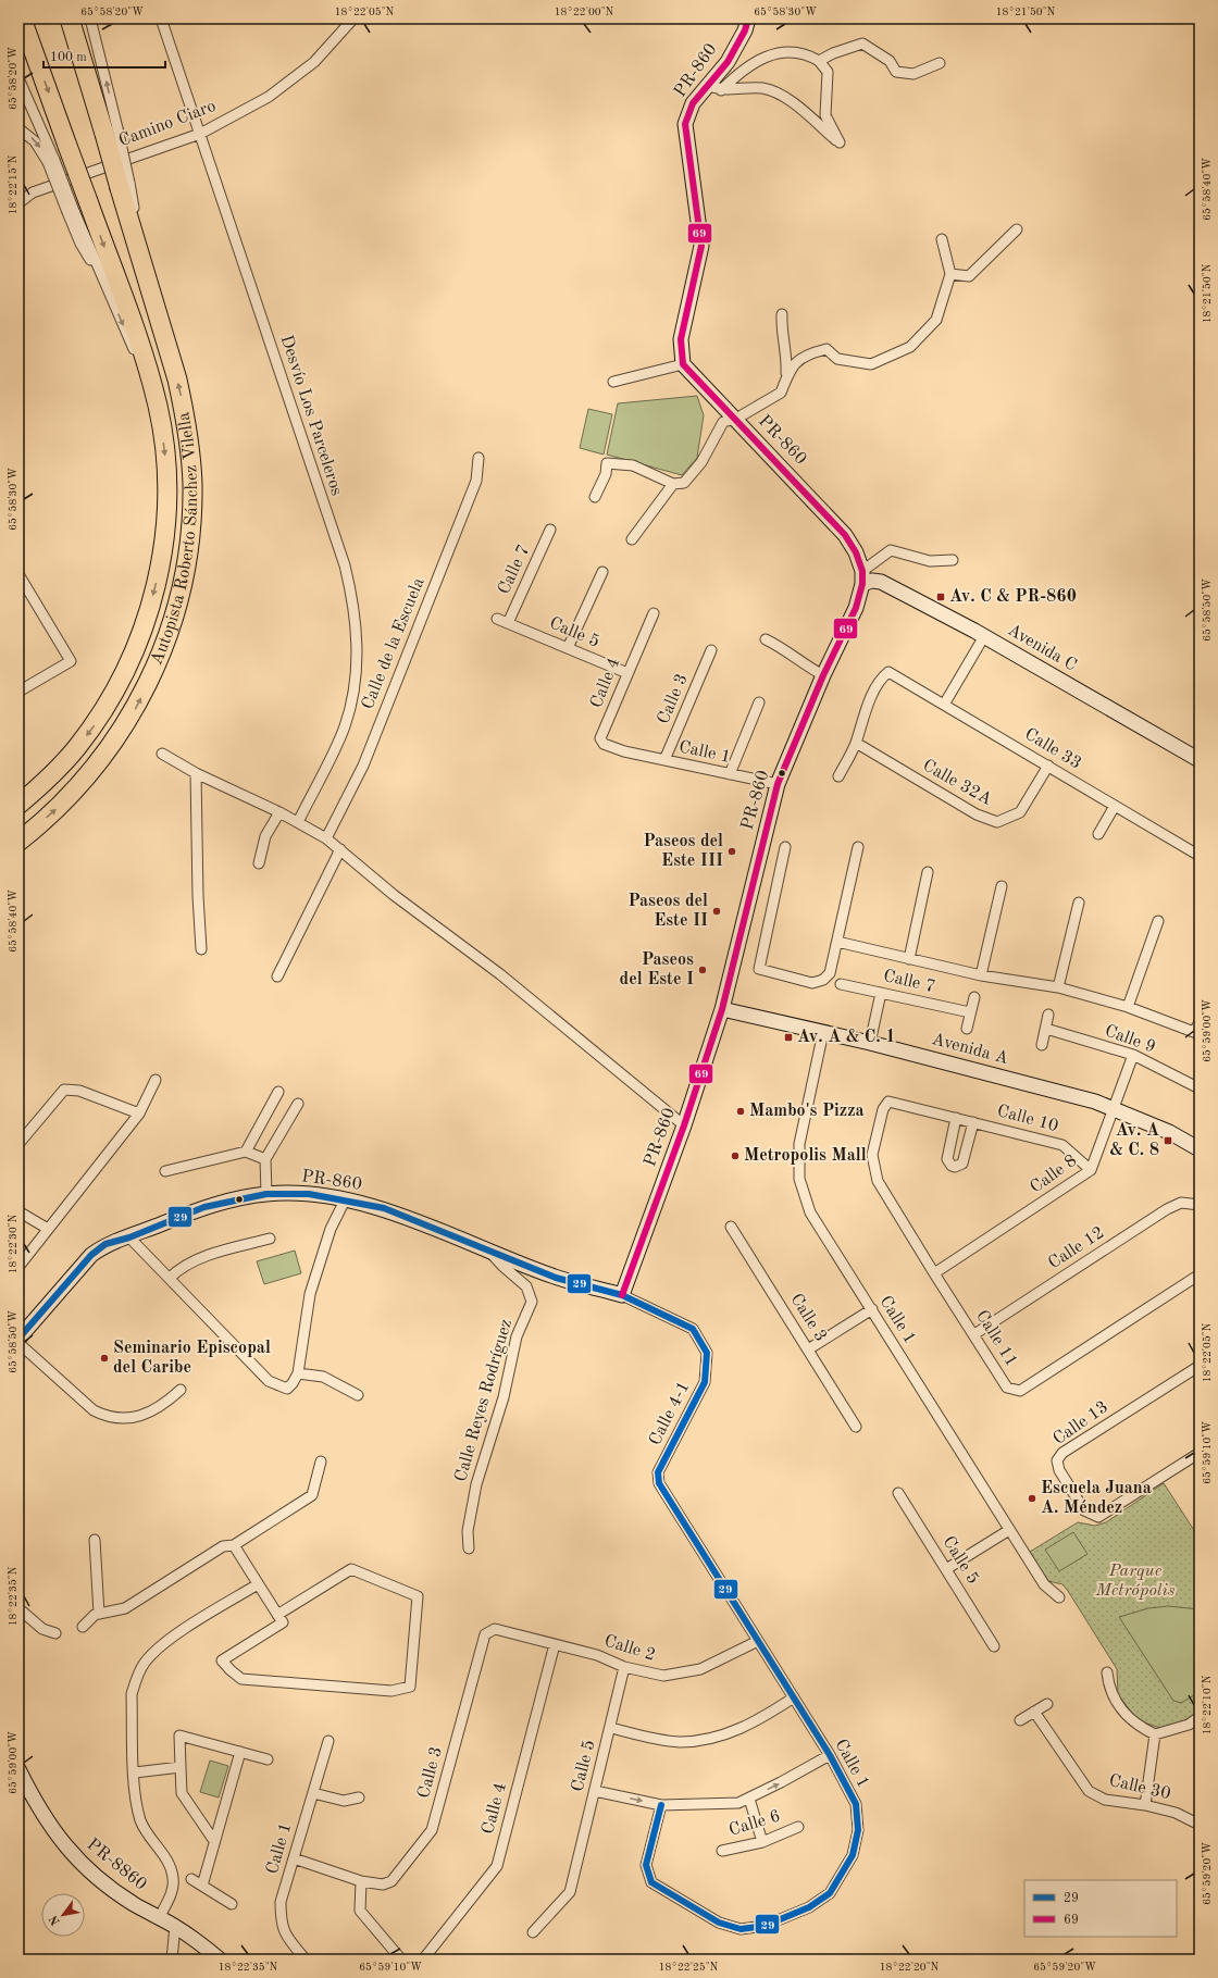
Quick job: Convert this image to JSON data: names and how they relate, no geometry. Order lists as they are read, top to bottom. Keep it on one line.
{"streets":{"highway":["Autopista Roberto Sánchez Vilella"],"street":["PR-860","Camino Ciaro","Desvío Los Parceleros","Calle 7","Calle 5","Calle de la Escuela","Avenida C","Calle 4","Calle 3","Calle 33","Calle 1","Calle 32A","Calle 9","Avenida A","Calle 10","Calle 8","Calle 12","Calle 11","Calle Reyes Rodríguez","Calle 4-1","Calle 13","Calle 2","Calle 30","Calle 6","PR-8860"]},"crossings":[["PR-860","Avenida C"],["PR-860","Calle 1"],["PR-860","Avenida A"],["PR-860","Calle Reyes Rodríguez"],["PR-860","Calle 4-1"],["Camino Ciaro","Desvío Los Parceleros"],["Calle 7","Calle 5"],["Calle 5","Calle 4"],["Calle 5","Calle 2"],["Calle 4","Calle 1"],["Calle 4","Calle 2"],["Calle 3","Calle 1"],["Calle 3","Calle 2"],["Calle 33","Calle 32A"],["Calle 1","Avenida A"],["Calle 1","Calle 4-1"],["Calle 1","Calle 2"],["Calle 9","Calle 8"],["Avenida A","Calle 8"],["Calle 10","Calle 8"],["Calle 10","Calle 11"],["Calle 8","Calle 11"],["Calle 12","Calle 11"]],"parks":["Parque Metrópolis"],"places":{"transit":["Av. C & PR-860","Av. A & C. 1","Av. A & C. 8"],"other":["Paseos del Este III","Paseos del Este II","Paseos del Este I","Mambo's Pizza","Metropolis Mall","Seminario Episcopal del Caribe","Escuela Juana A. Méndez"]},"lines":["transit line 69","transit line 29"],"legend":["29","69"],"scale_bar":"100 m","north":"bottom left","coordinates":["65°58'20\"W","18°22'05\"N","18°22'00\"N","65°58'30\"W","18°21'50\"N","18°22'15\"N","65°58'40\"W","65°58'50\"W","65°59'00\"W","18°22'30\"N","65°59'10\"W","18°22'35\"N","18°22'10\"N","65°59'20\"W","18°22'25\"N","18°22'20\"N"]}
